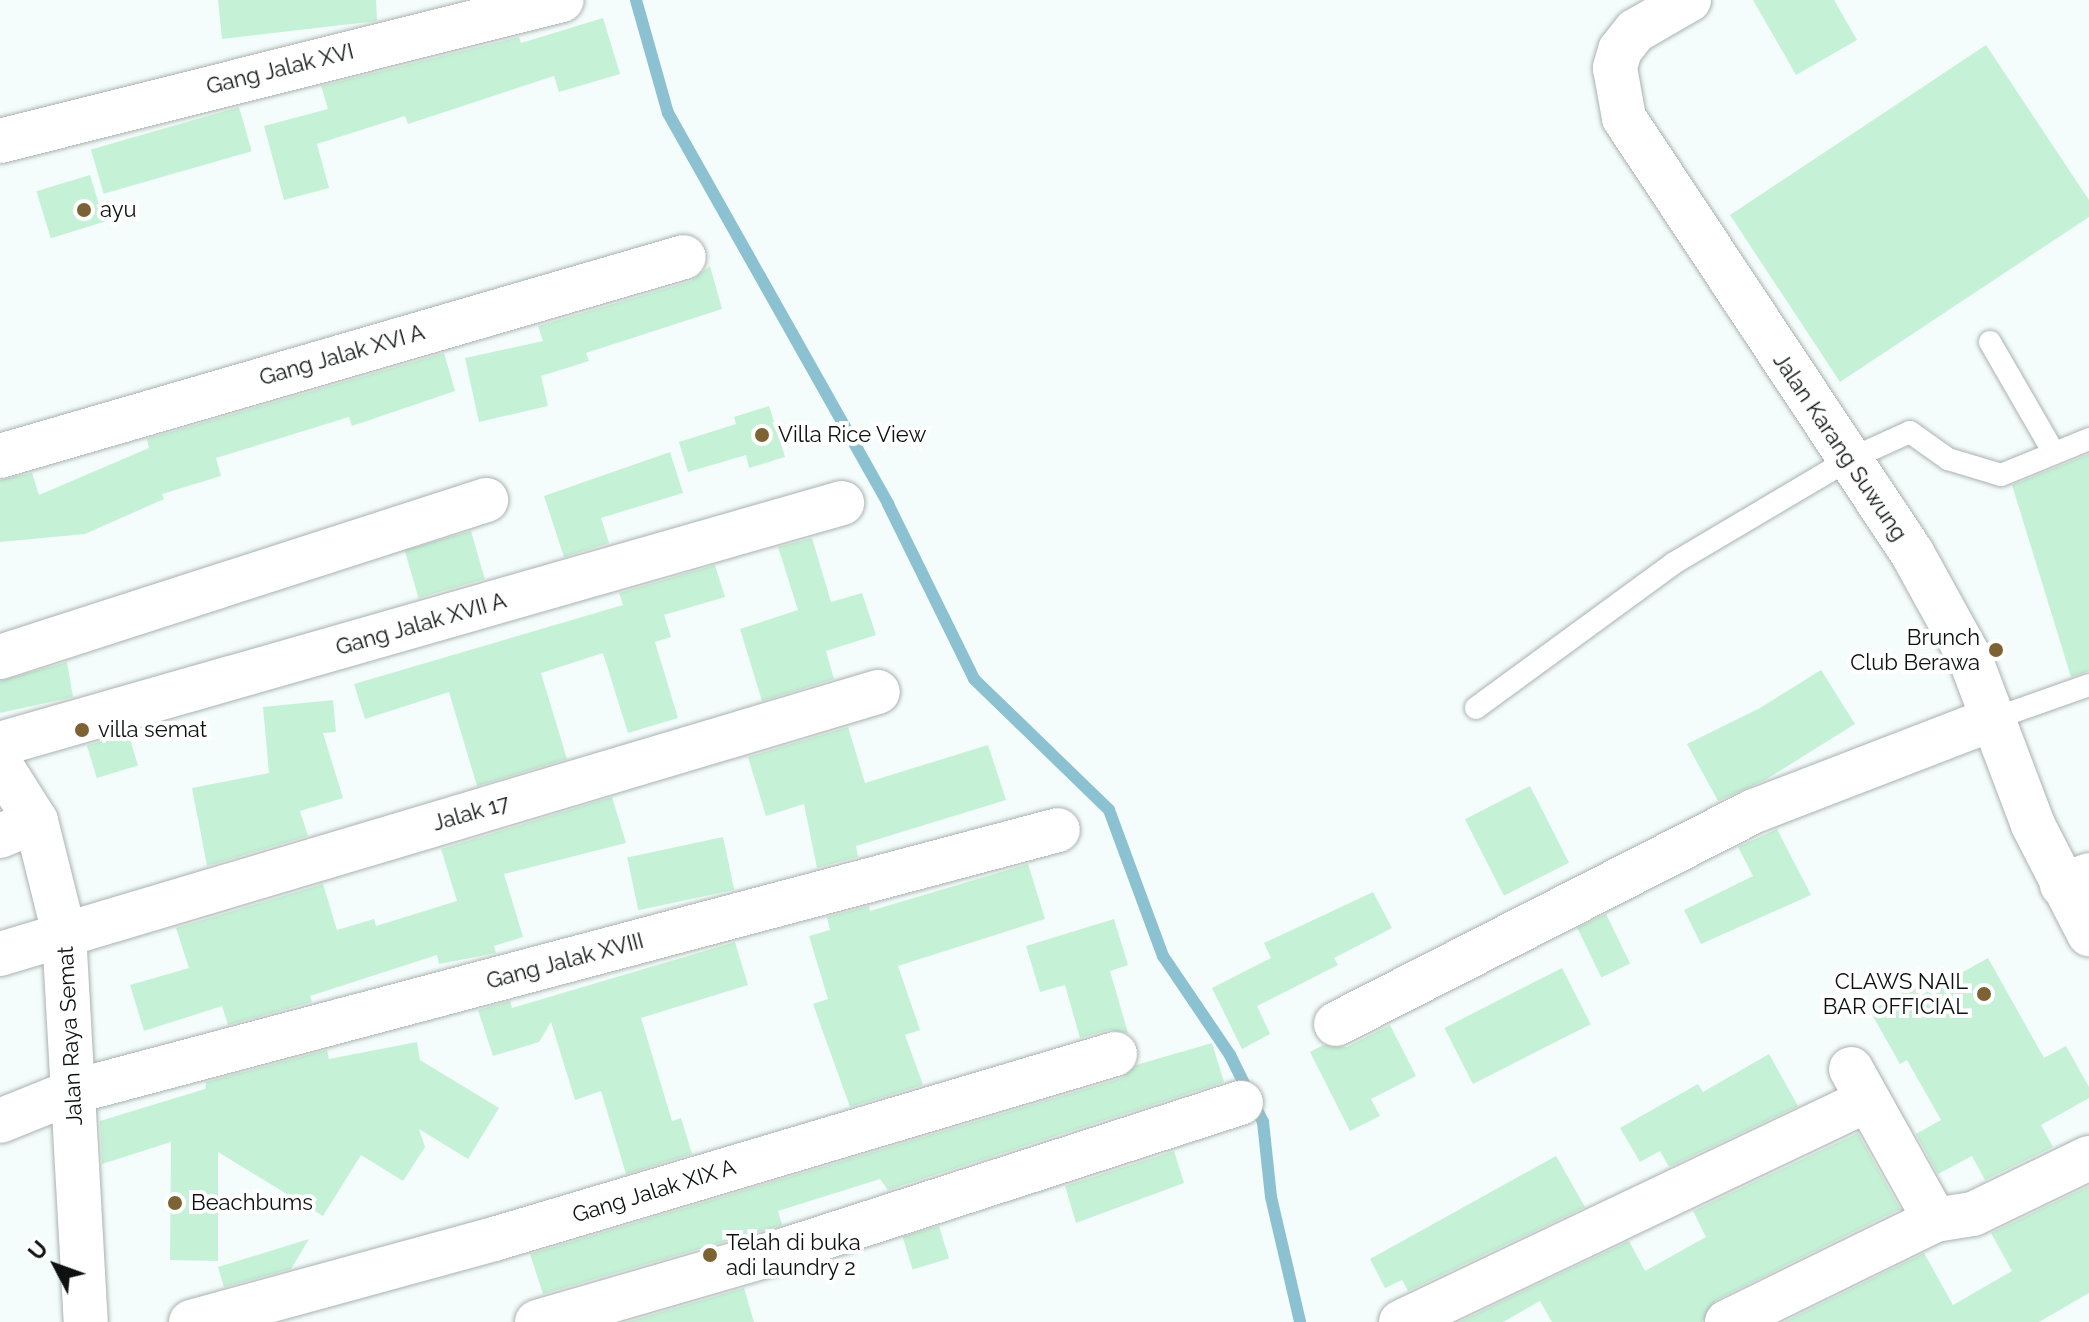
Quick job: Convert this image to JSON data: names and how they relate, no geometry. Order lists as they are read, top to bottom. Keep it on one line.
{"streets":{"street":["Gang Jalak XVI","Gang Jalak XVI A","Jalan Karang Suwung","Gang Jalak XVII A","Jalak 17","Gang Jalak XVIII","Jalan Raya Semat","Gang Jalak XIX A"]},"crossings":[["Jalak 17","Jalan Raya Semat"],["Gang Jalak XVIII","Jalan Raya Semat"]],"places":["ayu","Villa Rice View","Brunch Club Berawa","villa semat","CLAWS NAIL BAR OFFICIAL","Beachbums","Telah di buka adi laundry 2"],"north":"top left"}
